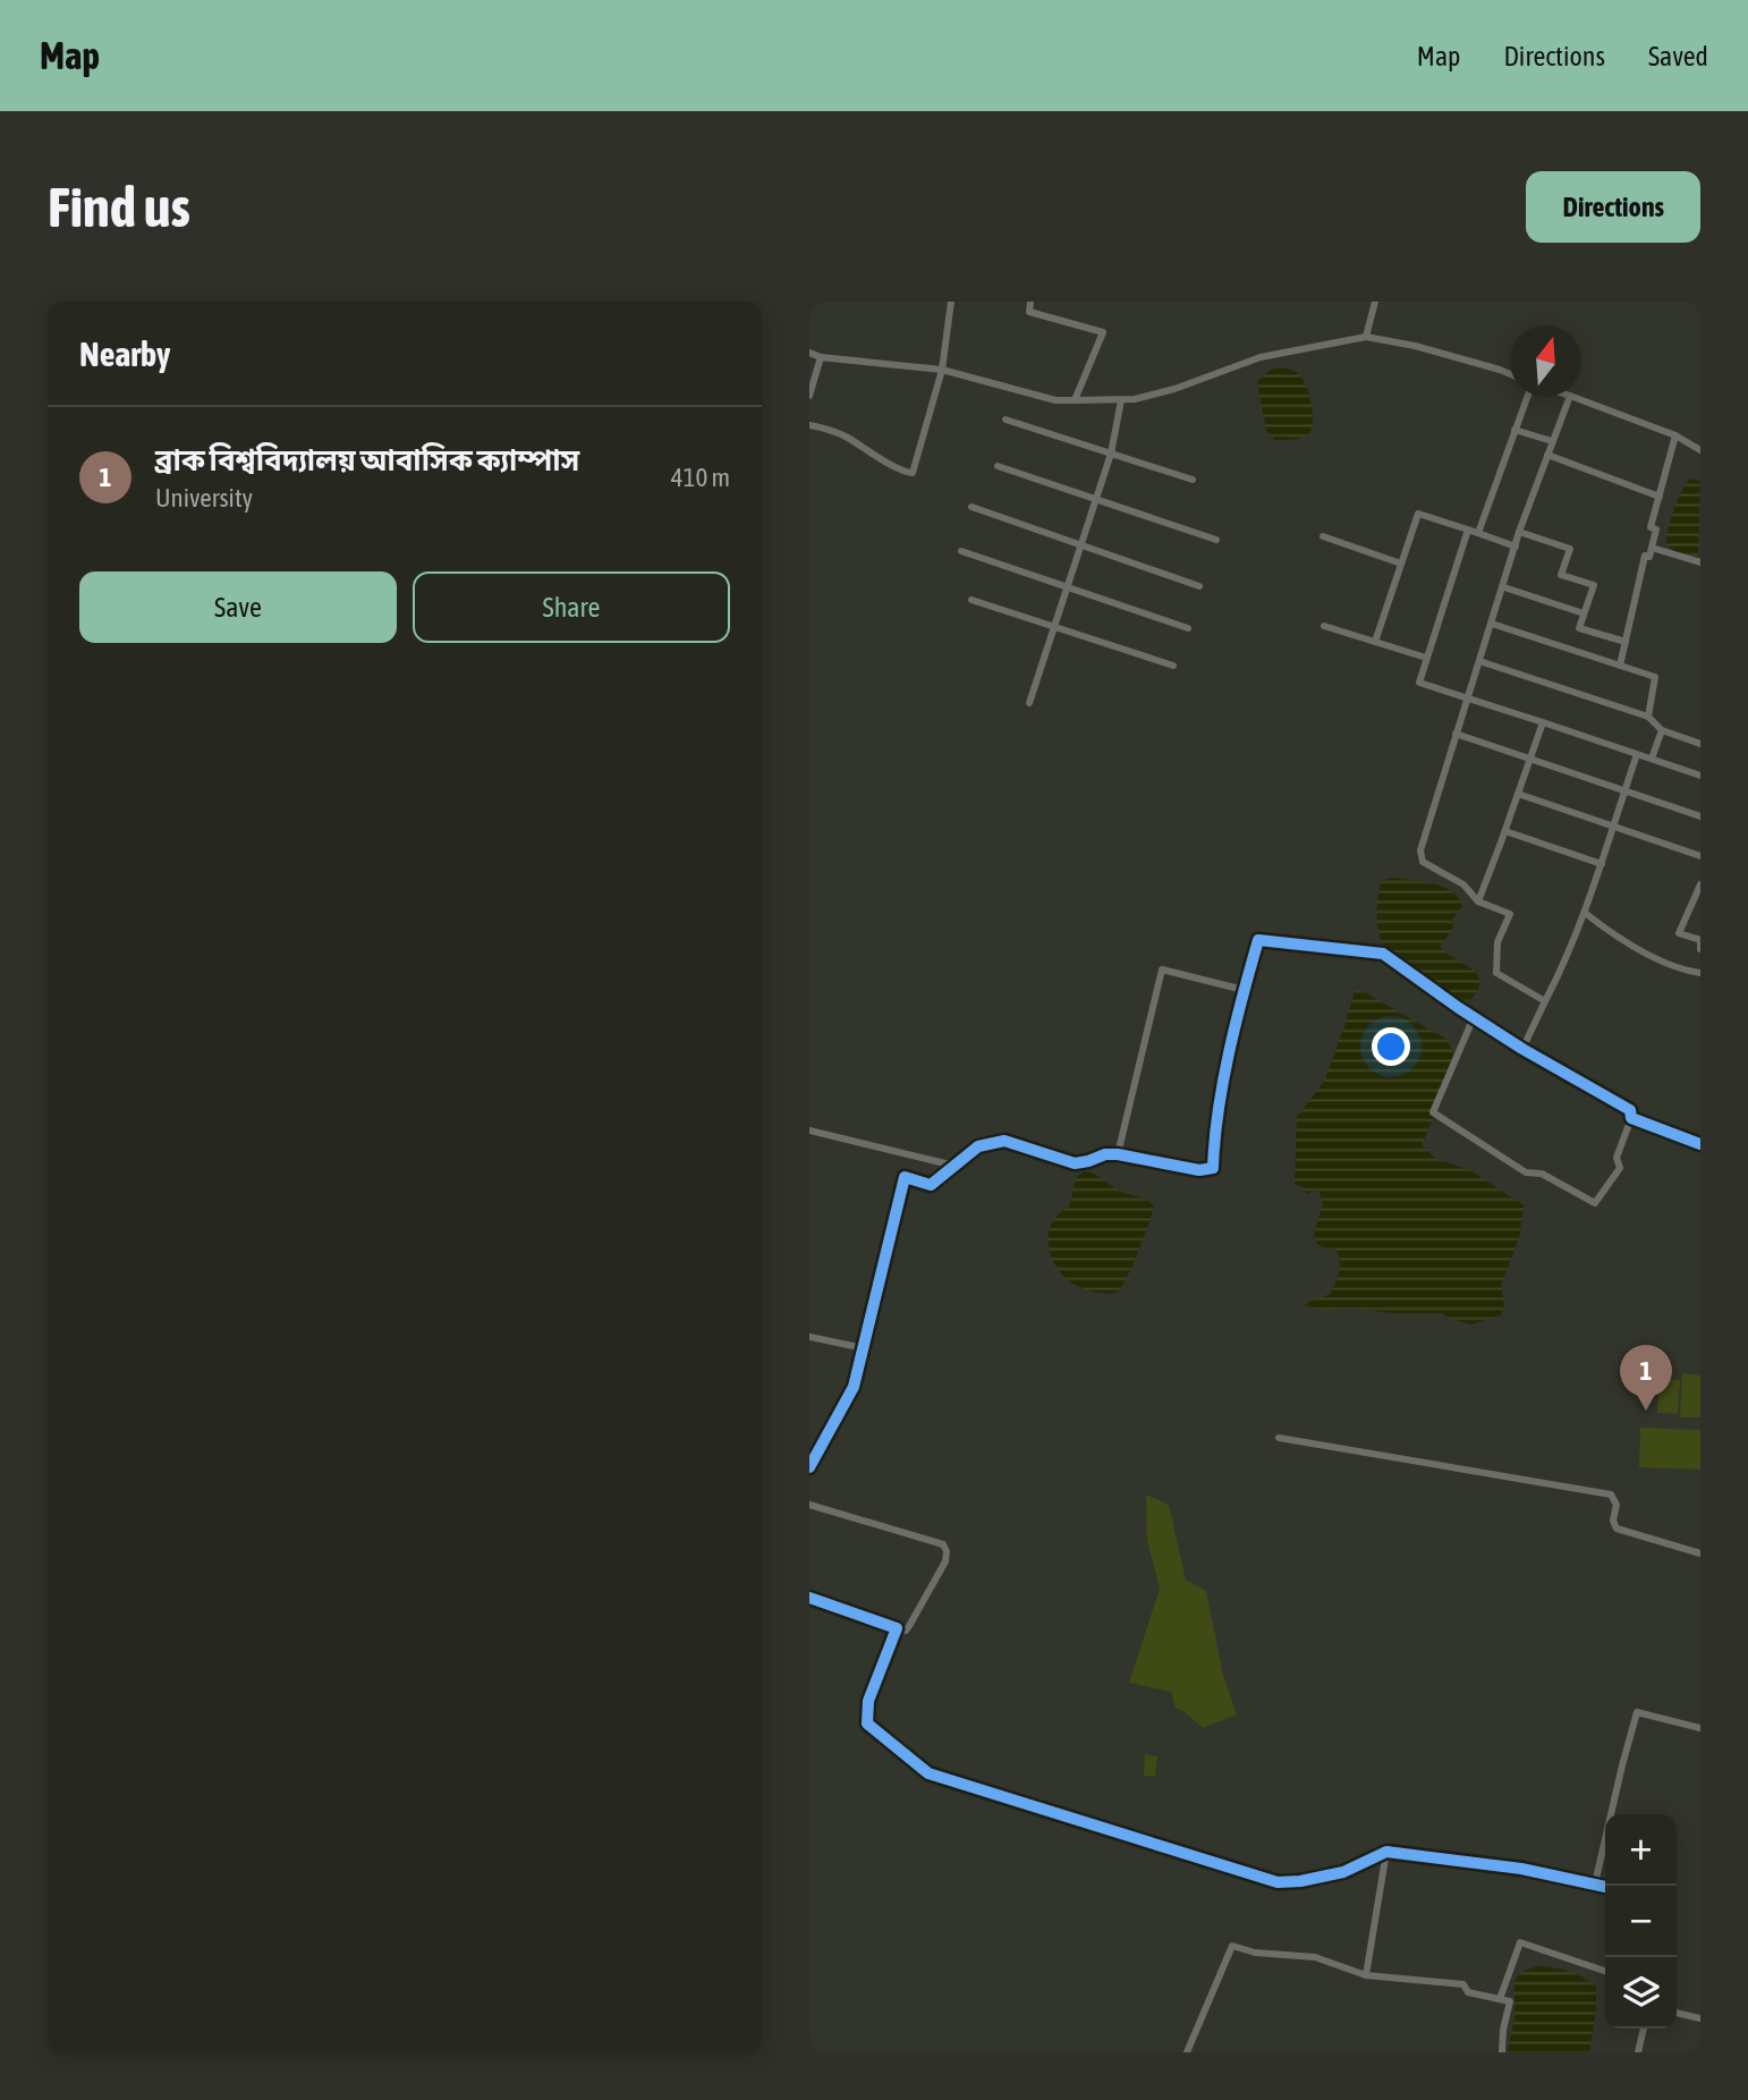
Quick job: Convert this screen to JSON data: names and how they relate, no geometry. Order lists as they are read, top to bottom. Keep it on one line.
{"north":"top","page":{"header":"Map","nav":["Map","Directions","Saved"],"buttons":["Directions",["Save","Share"]],"title":"Find us","heading":"Nearby","list":[{"mark":"1","name":"ব্রাক বিশ্ববিদ্যালয় আবাসিক ক্যাম্পাস","note":"University","value":"410 m"}],"pins":"1","map_buttons":["+","−"]}}
